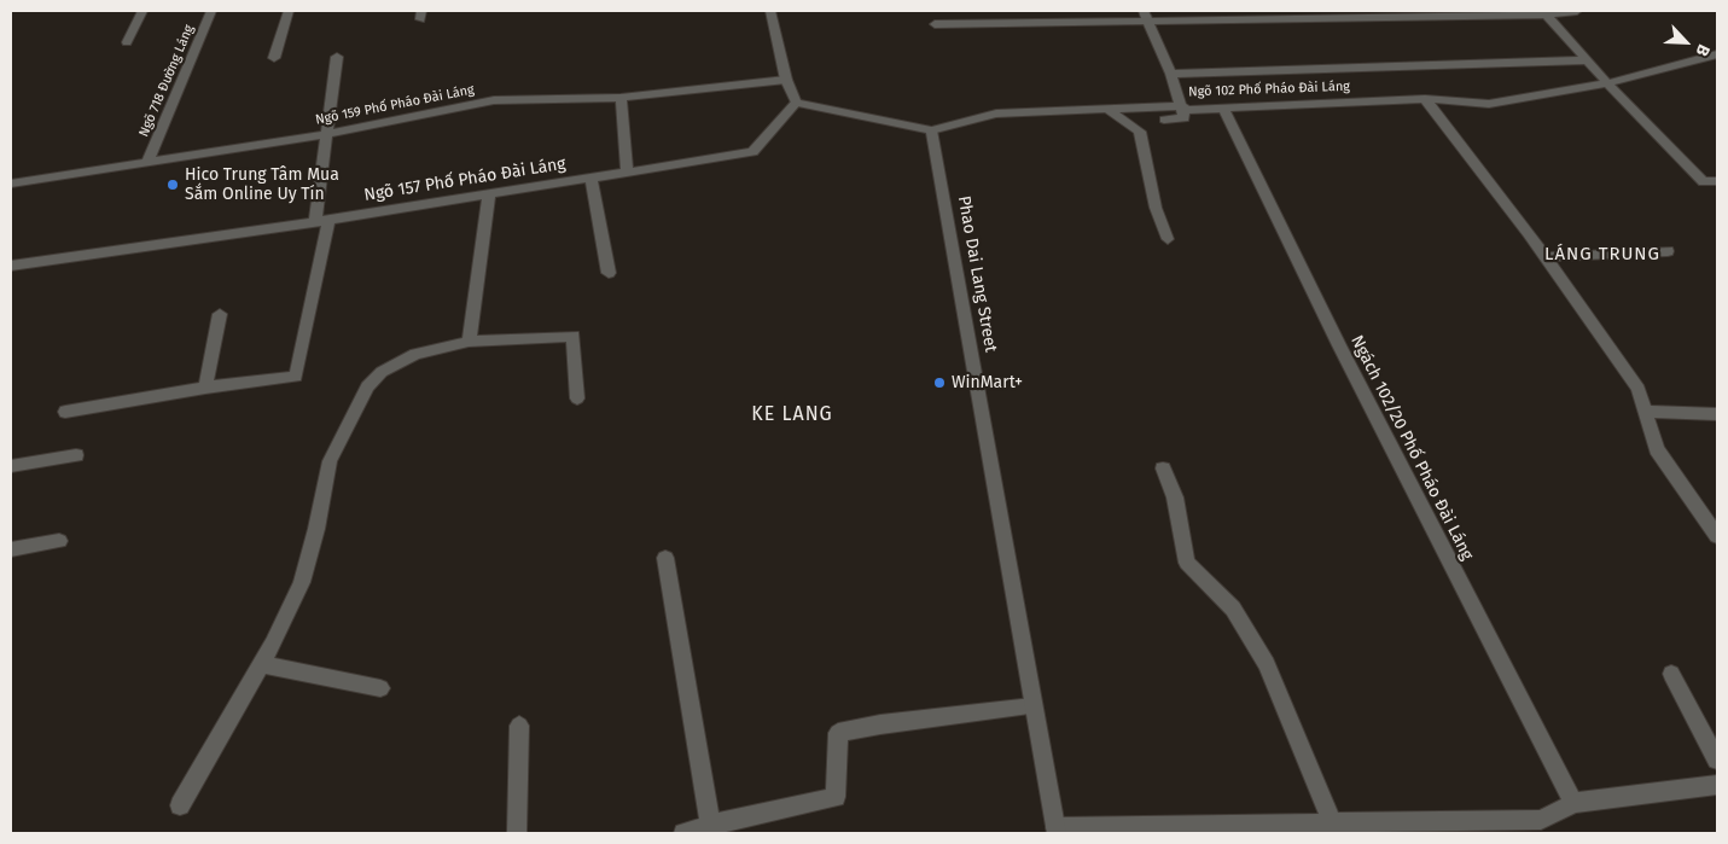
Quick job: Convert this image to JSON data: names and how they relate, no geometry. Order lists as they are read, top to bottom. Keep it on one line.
{"streets":{"street":["Ngõ 718 Đường Láng","Ngõ 102 Phố Pháo Đài Láng","Ngõ 159 Phố Pháo Đài Láng","Ngõ 157 Phố Pháo Đài Láng","Phao Dai Lang Street","Ngách 102/20 Phố Pháo Đài Láng"]},"crossings":[["Ngõ 718 Đường Láng","Ngõ 159 Phố Pháo Đài Láng"],["Ngõ 102 Phố Pháo Đài Láng","Phao Dai Lang Street"],["Ngõ 102 Phố Pháo Đài Láng","Ngách 102/20 Phố Pháo Đài Láng"]],"districts":["LÁNG TRUNG","KE LANG"],"places":["Hico Trung Tâm Mua Sắm Online Uy Tín","WinMart+"],"north":"bottom right"}
